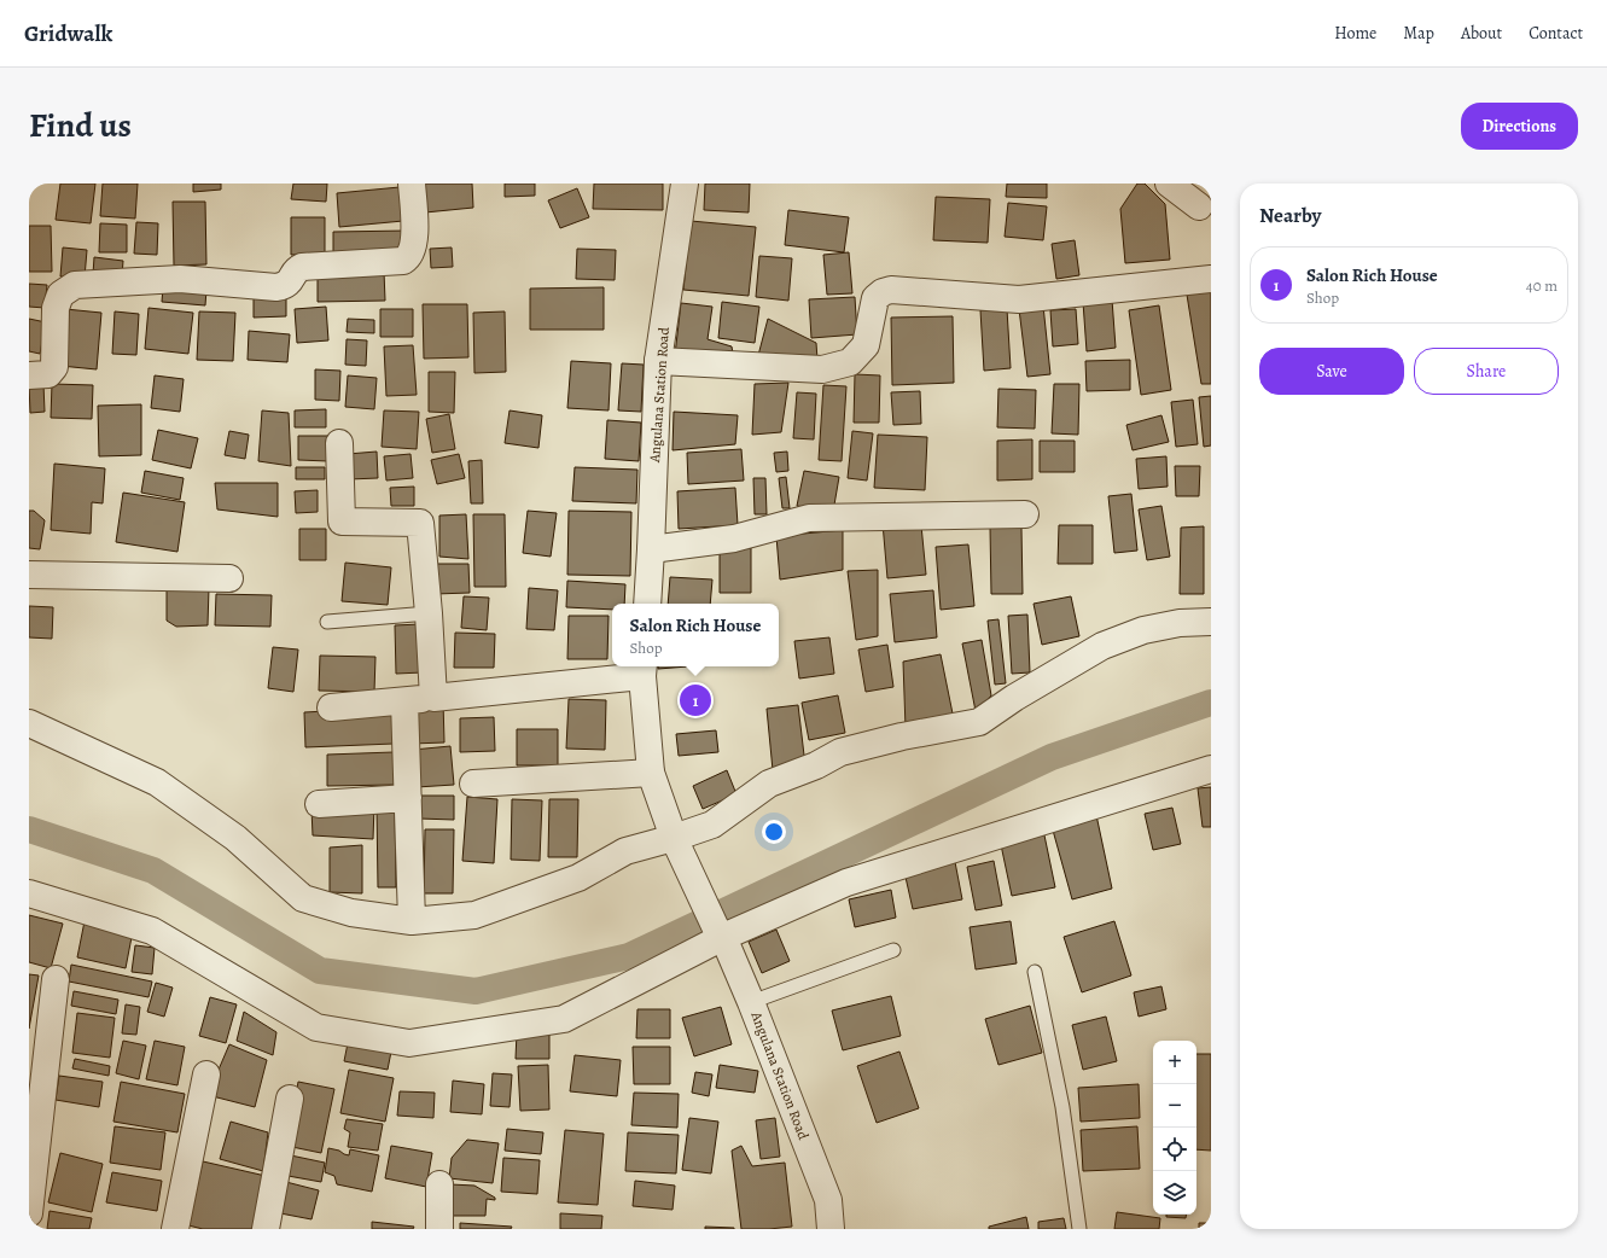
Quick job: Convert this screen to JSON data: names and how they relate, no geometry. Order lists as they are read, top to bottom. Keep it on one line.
{"streets":{"street":["Angulana Station Road"]},"page":{"header":"Gridwalk","nav":["Home","Map","About","Contact"],"title":"Find us","buttons":["Directions",["Save","Share"]],"heading":"Nearby","list":[{"mark":"1","name":"Salon Rich House","note":"Shop","value":"40 m"}],"popup":["Salon Rich House","Shop"],"pins":"1","map_buttons":["+","−"]}}
